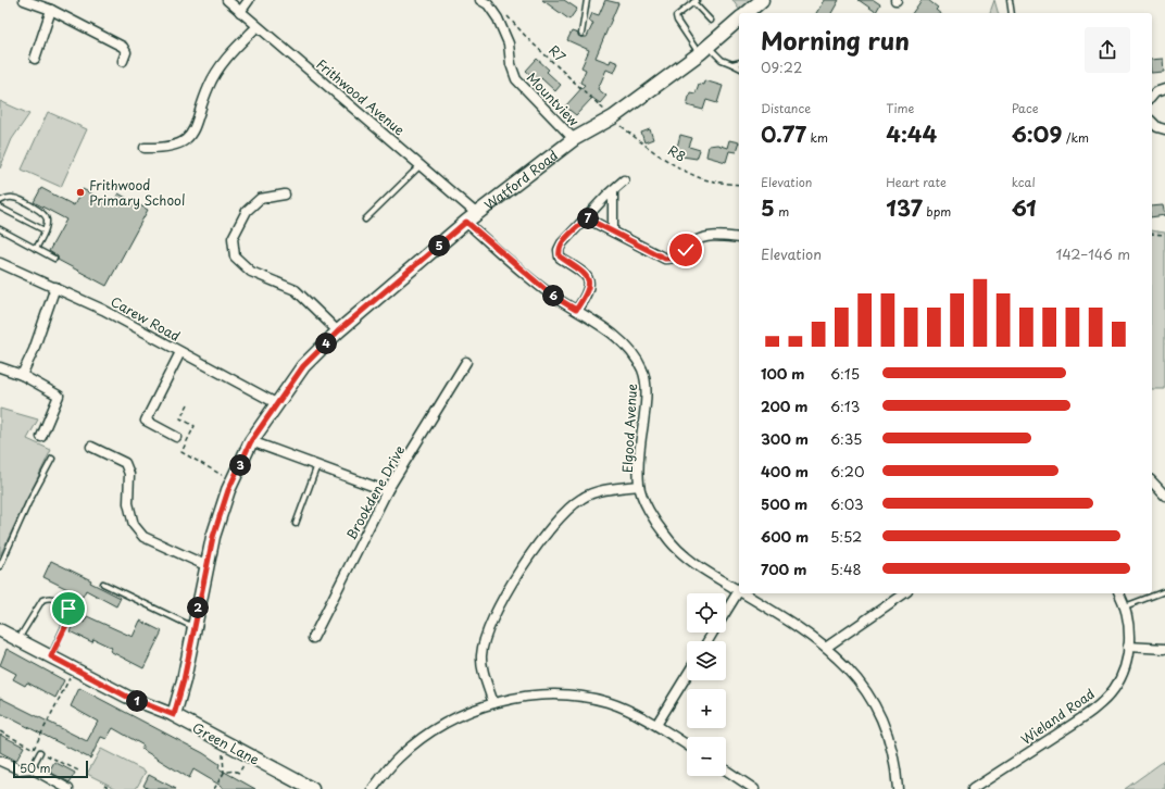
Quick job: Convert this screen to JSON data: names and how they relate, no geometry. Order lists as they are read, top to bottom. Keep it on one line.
{"streets":{"main road":["Watford Road","Green Lane"],"street":["Frithwood Avenue","Mountview","Carew Road","Elgood Avenue","Brookdene Drive","Wieland Road"],"path":["R7","R8"]},"crossings":[["R7","R8"],["R7","Watford Road"],["Frithwood Avenue","Watford Road"],["Frithwood Avenue","Elgood Avenue"],["Mountview","Watford Road"],["R8","Watford Road"],["Watford Road","Carew Road"],["Watford Road","Elgood Avenue"],["Watford Road","Green Lane"]],"places":["Frithwood Primary School"],"scale_bar":"50 m","page":{"heading":["Morning run","09:22"],"stats":[["Distance","0.77 km"],["Time","4:44"],["Pace","6:09 /km"],["Elevation","5 m"],["Heart rate","137 bpm"],["kcal","61"]],"pins":["7","5","6","4","3","2","1"],"chart":["Elevation","142–146 m"],"list":[{"name":"100 m","note":"6:15"},{"name":"200 m","note":"6:13"},{"name":"300 m","note":"6:35"},{"name":"400 m","note":"6:20"},{"name":"500 m","note":"6:03"},{"name":"600 m","note":"5:52"},{"name":"700 m","note":"5:48"}],"map_buttons":["+","−"],"scale":"50 m"}}
